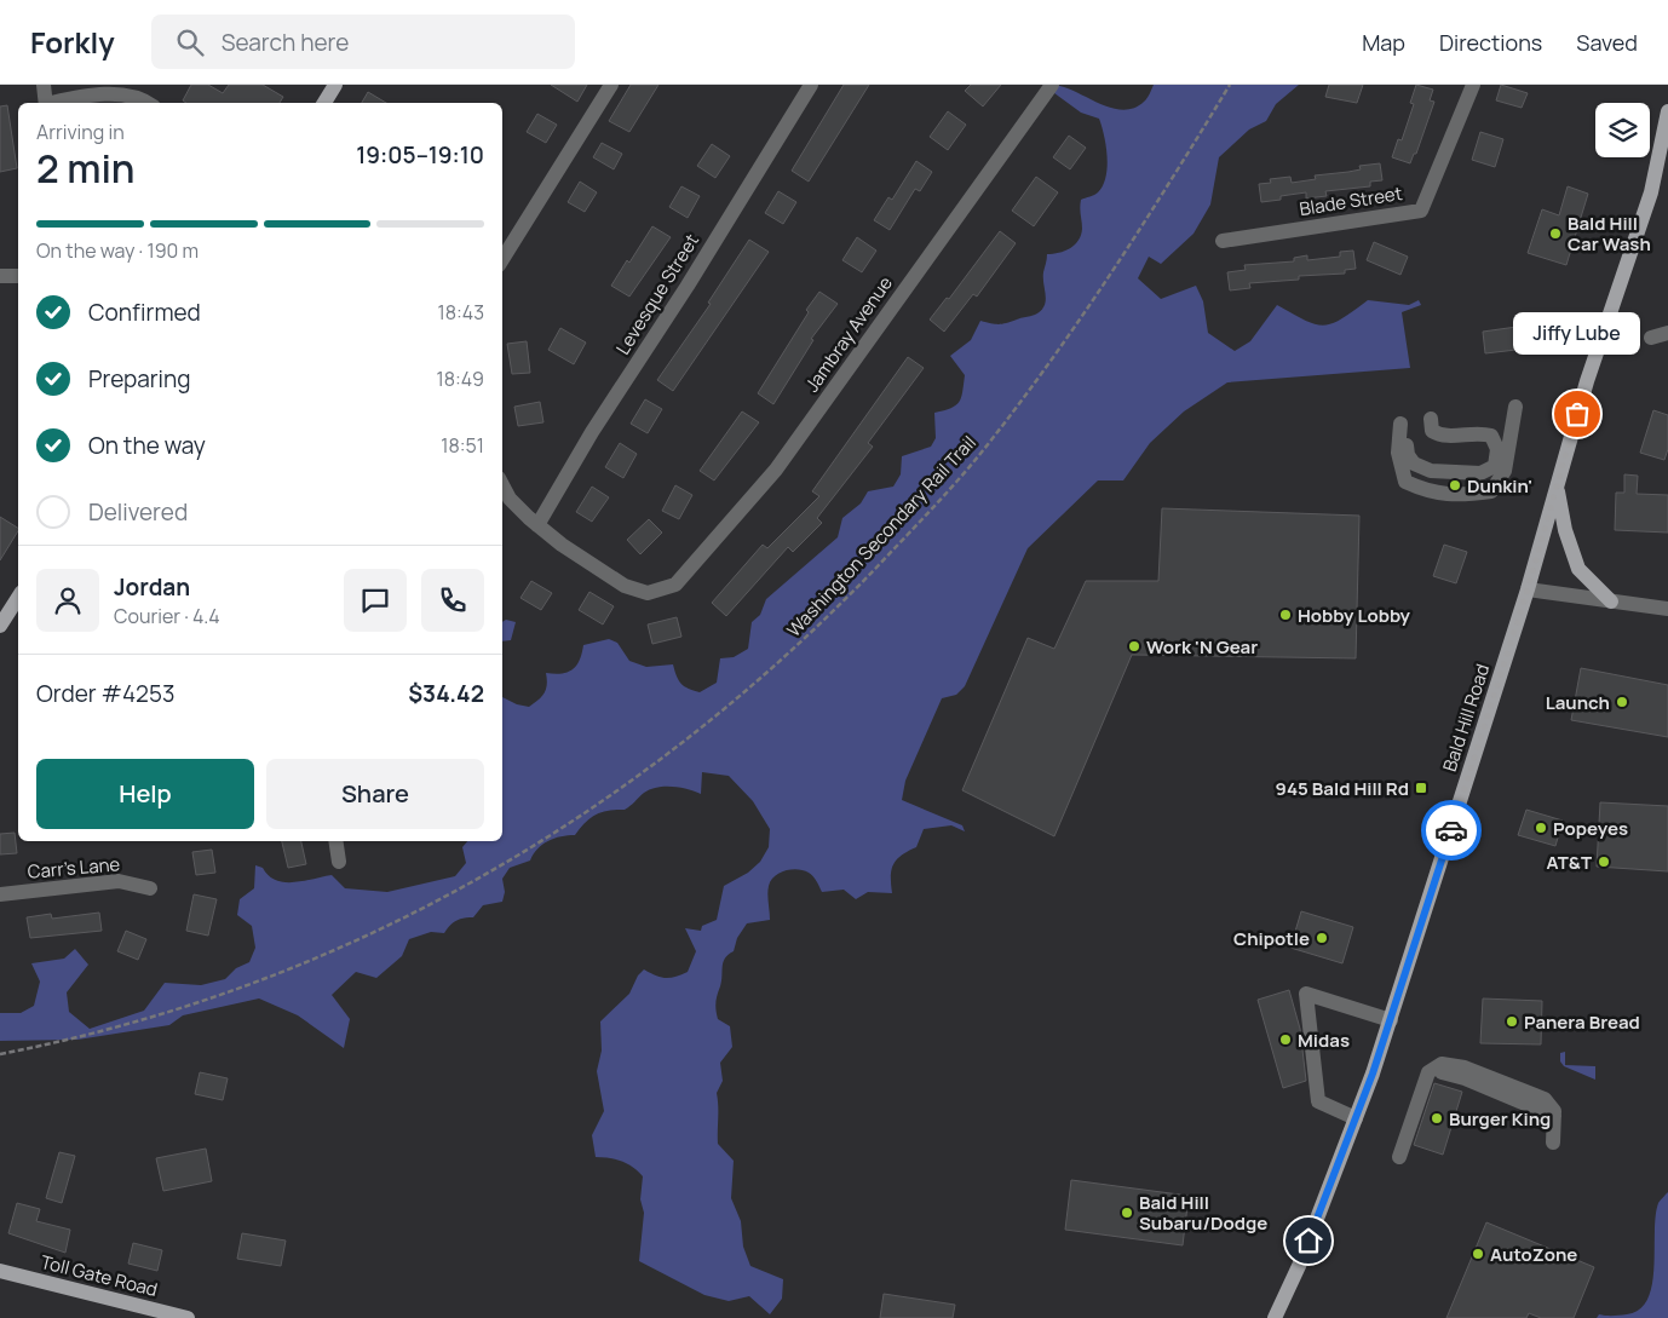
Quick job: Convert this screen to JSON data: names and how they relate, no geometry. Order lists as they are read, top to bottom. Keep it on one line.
{"streets":{"main road":["Bald Hill Road","Toll Gate Road"],"street":["Blade Street","Levesque Street","Jambray Avenue","Carr's Lane"],"path":["Washington Secondary Rail Trail"]},"crossings":[["Levesque Street","Jambray Avenue"]],"places":{"other":["Bald Hill Car Wash","Jiffy Lube","Dunkin'","Hobby Lobby","Work 'N Gear","Launch","Popeyes","AT&T","Chipotle","Panera Bread","Midas","Burger King","Bald Hill Subaru/Dodge","AutoZone"],"transit":["945 Bald Hill Rd"]},"page":{"header":"Forkly","search":"Search here","nav":["Map","Directions","Saved"],"heading":["2 min","Arriving in","19:05–19:10"],"panel":["Jordan","Courier · 4.4","Order #4253","$34.42"],"bar":"On the way · 190 m","list":[["Confirmed","18:43"],["Preparing","18:49"],["On the way","18:51"],"Delivered"],"bubble":"Jiffy Lube","buttons":["Help","Share"]}}
